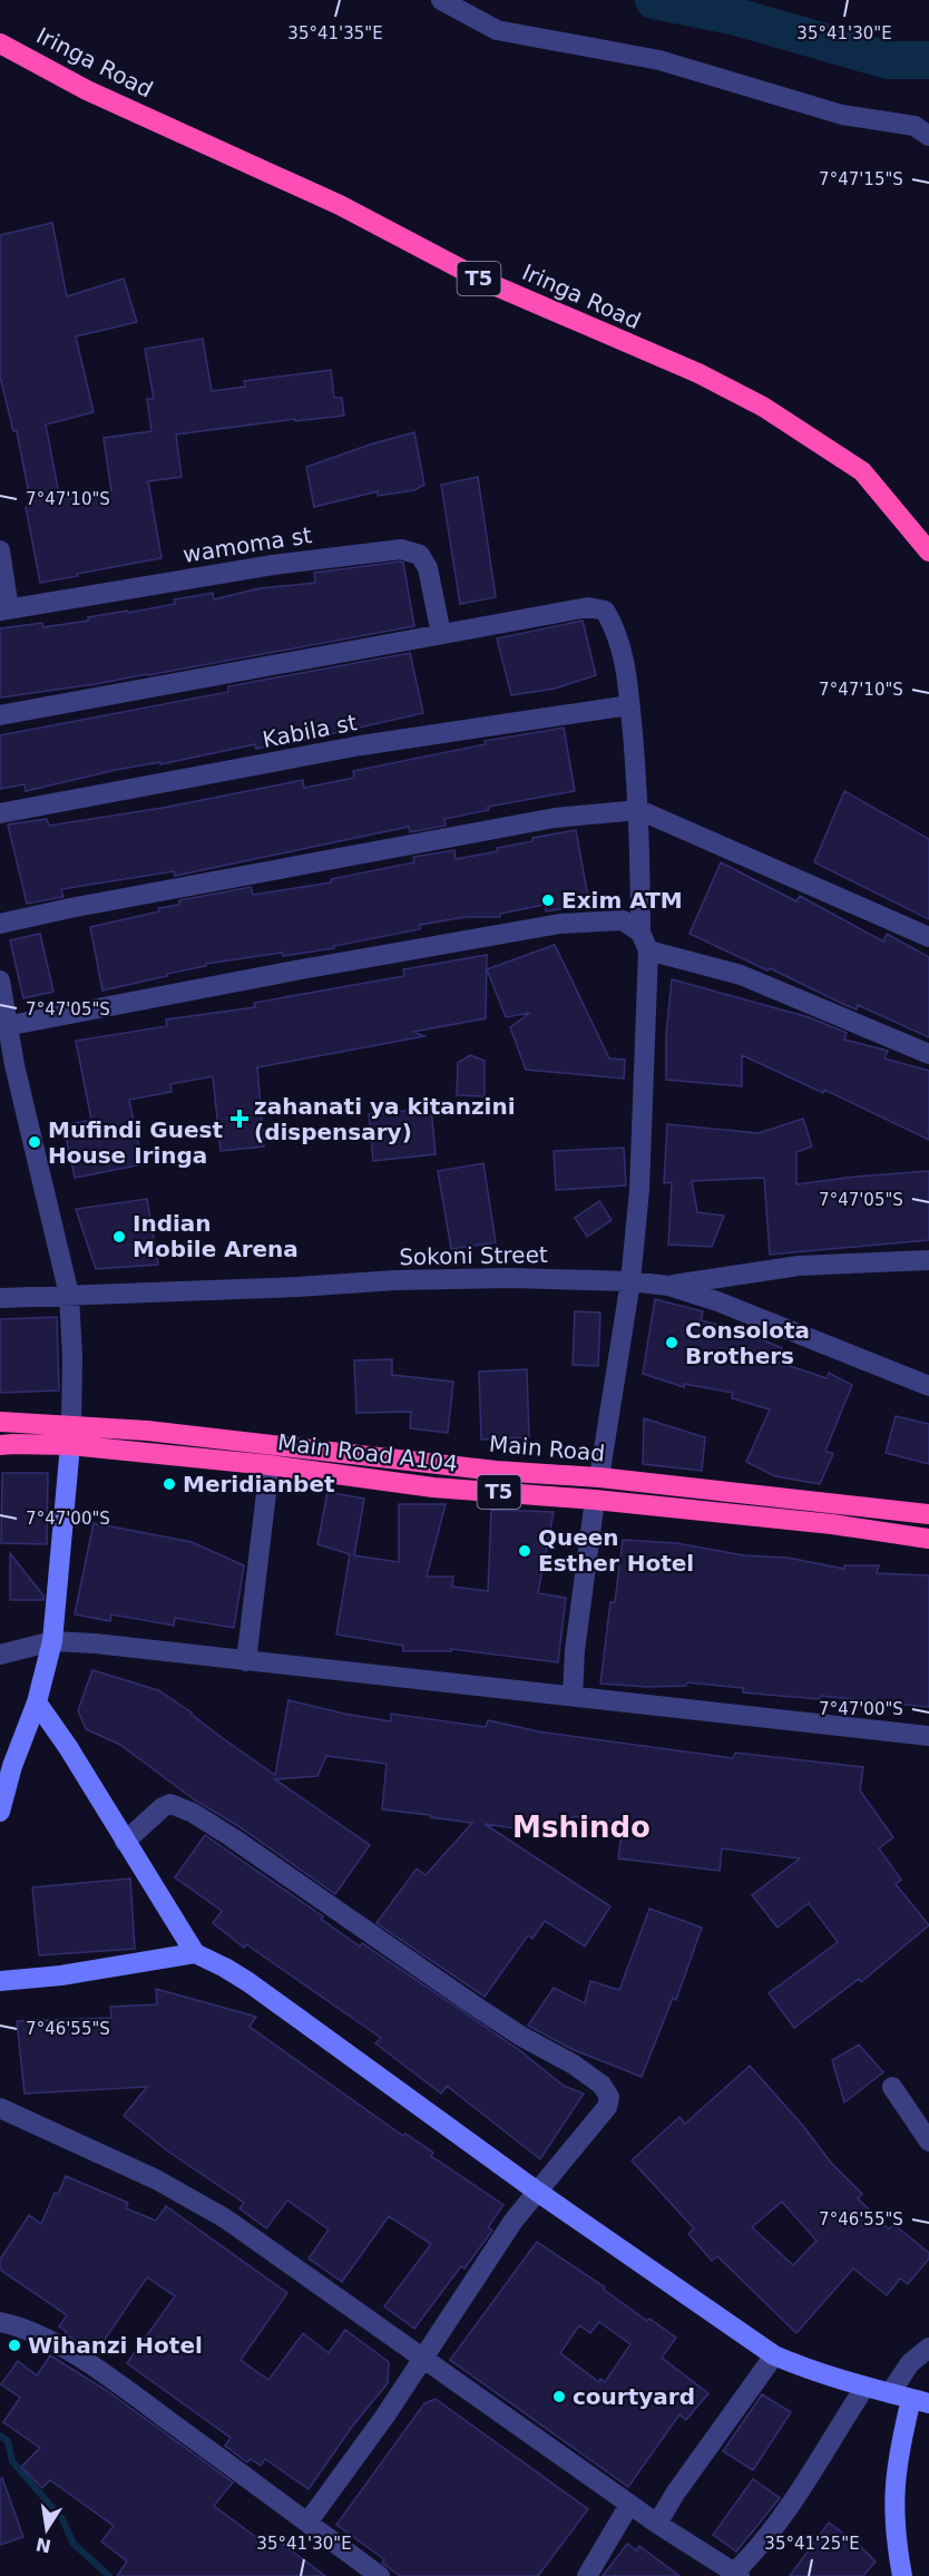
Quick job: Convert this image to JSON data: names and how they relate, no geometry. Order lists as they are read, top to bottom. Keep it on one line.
{"streets":{"highway":["Iringa Road","T5","Main Road","Main Road A104"],"street":["wamoma st","Kabila st","Sokoni Street"]},"crossings":[["Main Road","Main Road A104"]],"districts":["Mshindo"],"places":{"other":["Exim ATM","Mufindi Guest House Iringa","Indian Mobile Arena","Consolota Brothers","Meridianbet","Queen Esther Hotel","Wihanzi Hotel","courtyard"],"health":["zahanati ya kitanzini (dispensary)"]},"north":"bottom","coordinates":["35°41'35\"E","35°41'30\"E","7°47'15\"S","7°47'10\"S","7°47'05\"S","7°47'00\"S","7°46'55\"S","35°41'25\"E"]}
